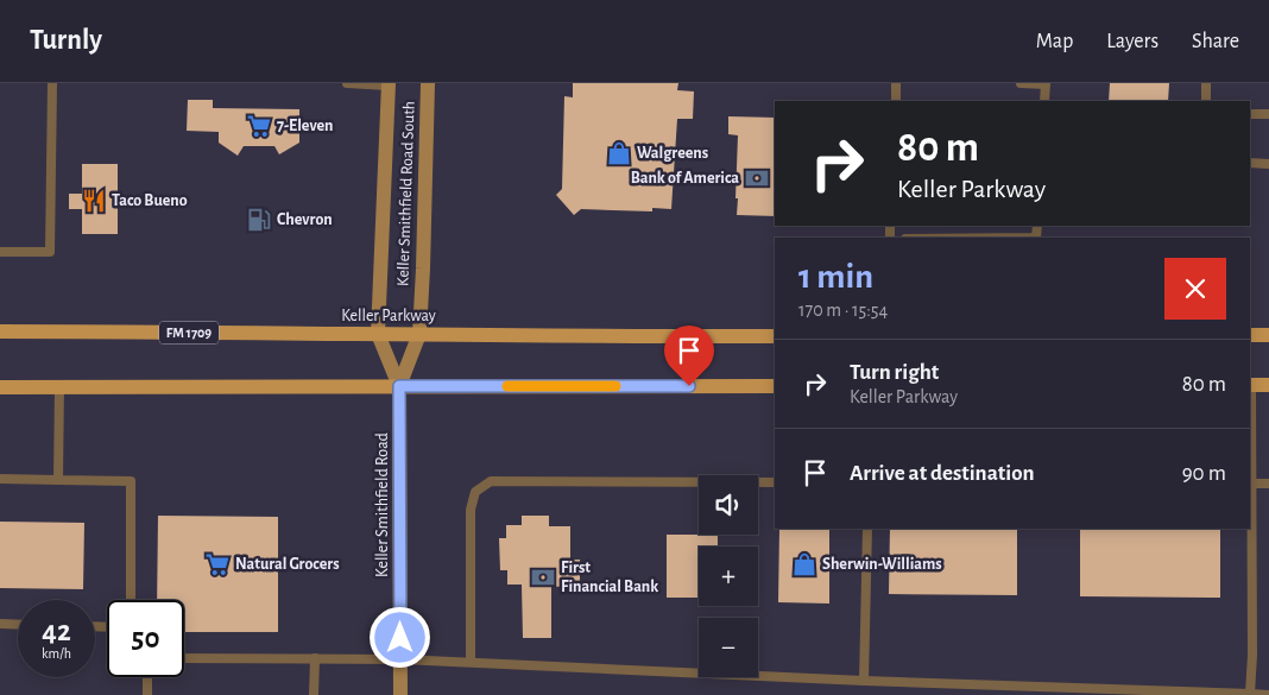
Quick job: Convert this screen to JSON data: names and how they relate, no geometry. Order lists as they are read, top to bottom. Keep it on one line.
{"streets":{"main road":["Keller Smithfield Road South","Keller Parkway","FM 1709","Keller Smithfield Road"]},"crossings":[["Keller Smithfield Road South","Keller Parkway"],["Keller Smithfield Road South","Keller Smithfield Road"]],"places":{"supermarket":["7-Eleven","Natural Grocers"],"shop":["Walgreens","Sherwin-Williams"],"bank":["Bank of America","First Financial Bank"],"restaurant":["Taco Bueno"],"fuel station":["Chevron"]},"page":{"header":"Turnly","nav":["Map","Layers","Share"],"turn":["80 m","Keller Parkway"],"heading":["1 min","170 m · 15:54"],"list":[{"name":"Turn right","note":"Keller Parkway","value":"80 m"},{"name":"Arrive at destination","value":"90 m"}],"map_buttons":["+","−"],"speed":"42 km/h","limit":"50"}}
